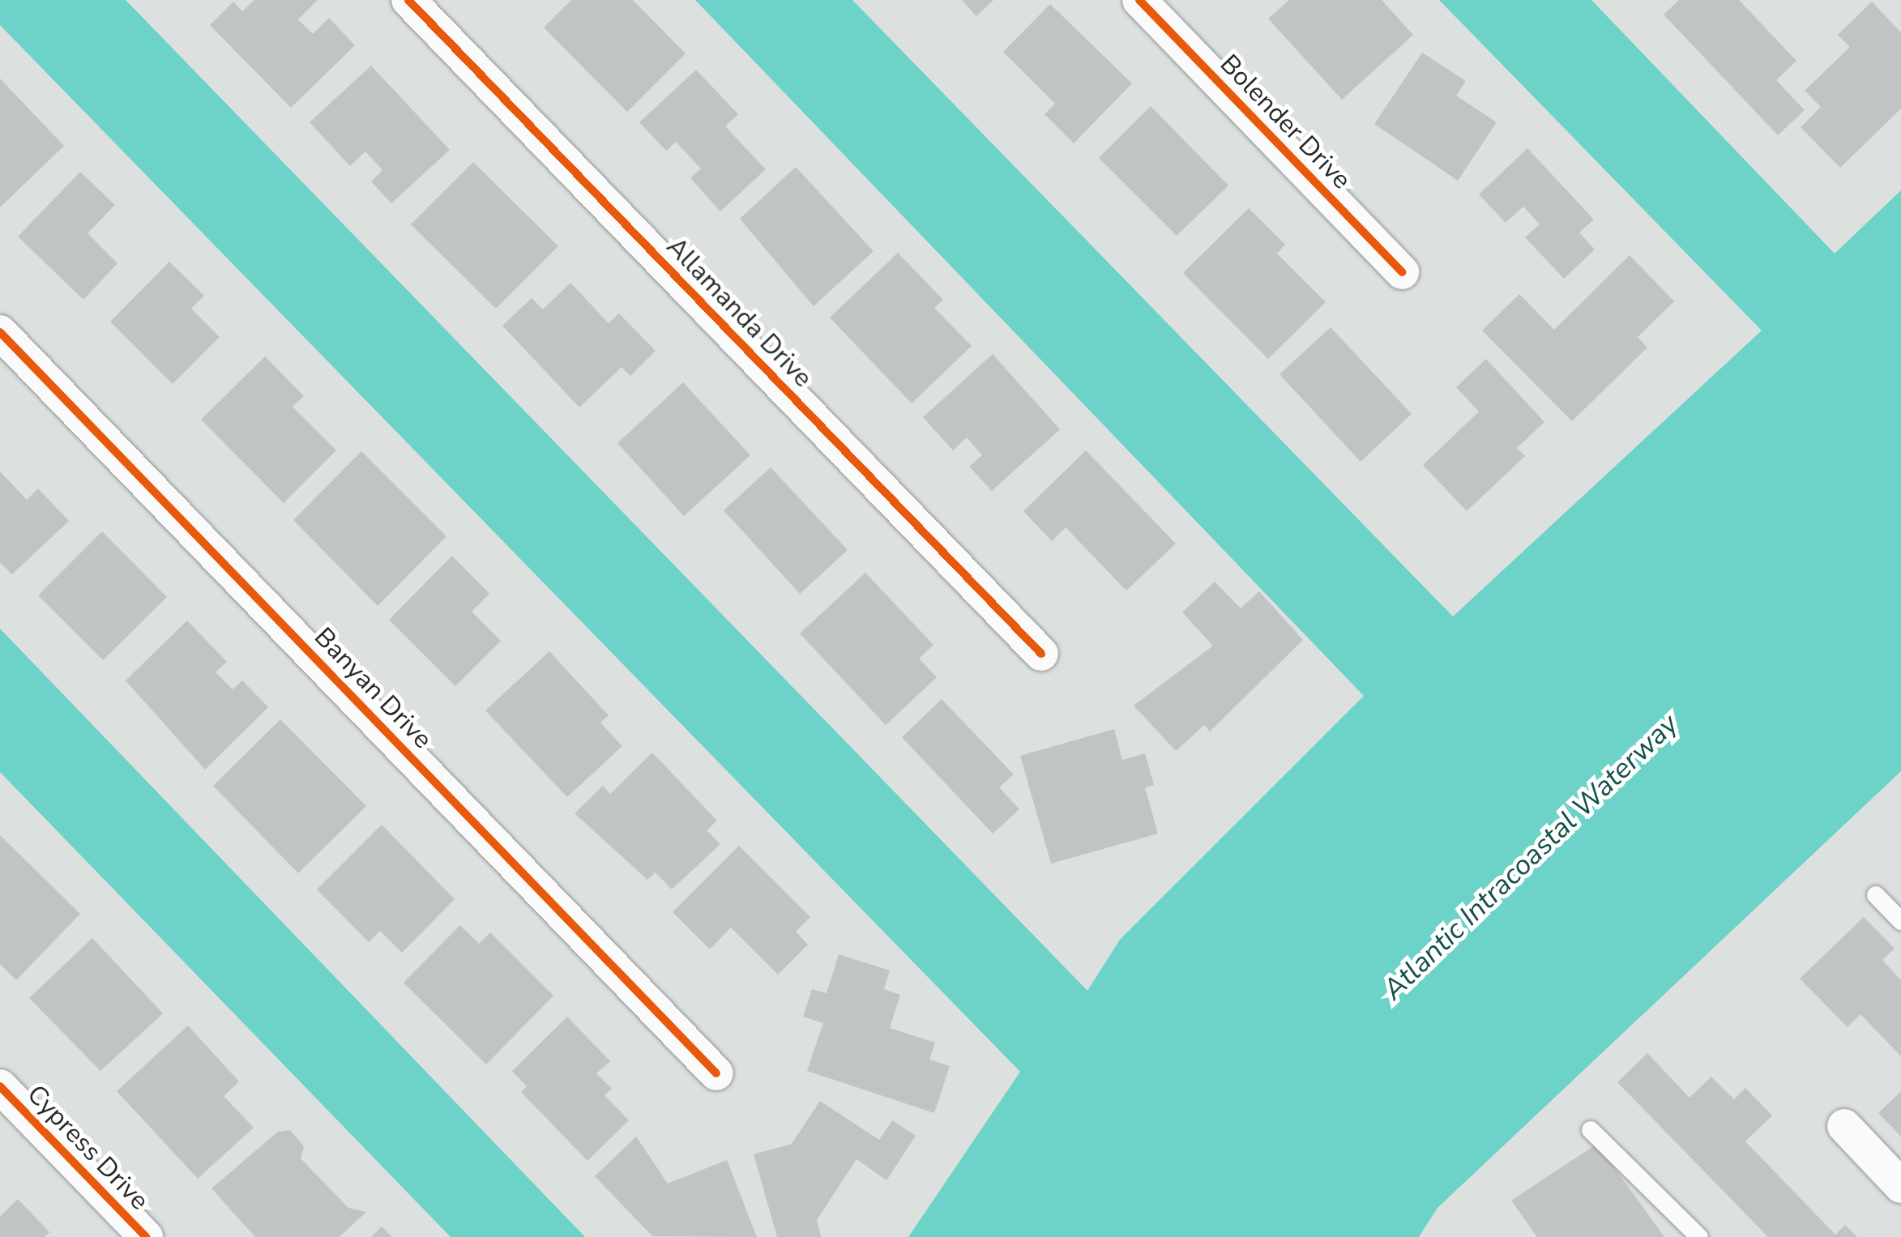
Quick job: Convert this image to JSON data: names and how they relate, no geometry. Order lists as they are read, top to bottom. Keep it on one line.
{"streets":{"street":["Bolender Drive","Allamanda Drive","Banyan Drive","Cypress Drive"]},"water":["Atlantic Intracoastal Waterway"]}
